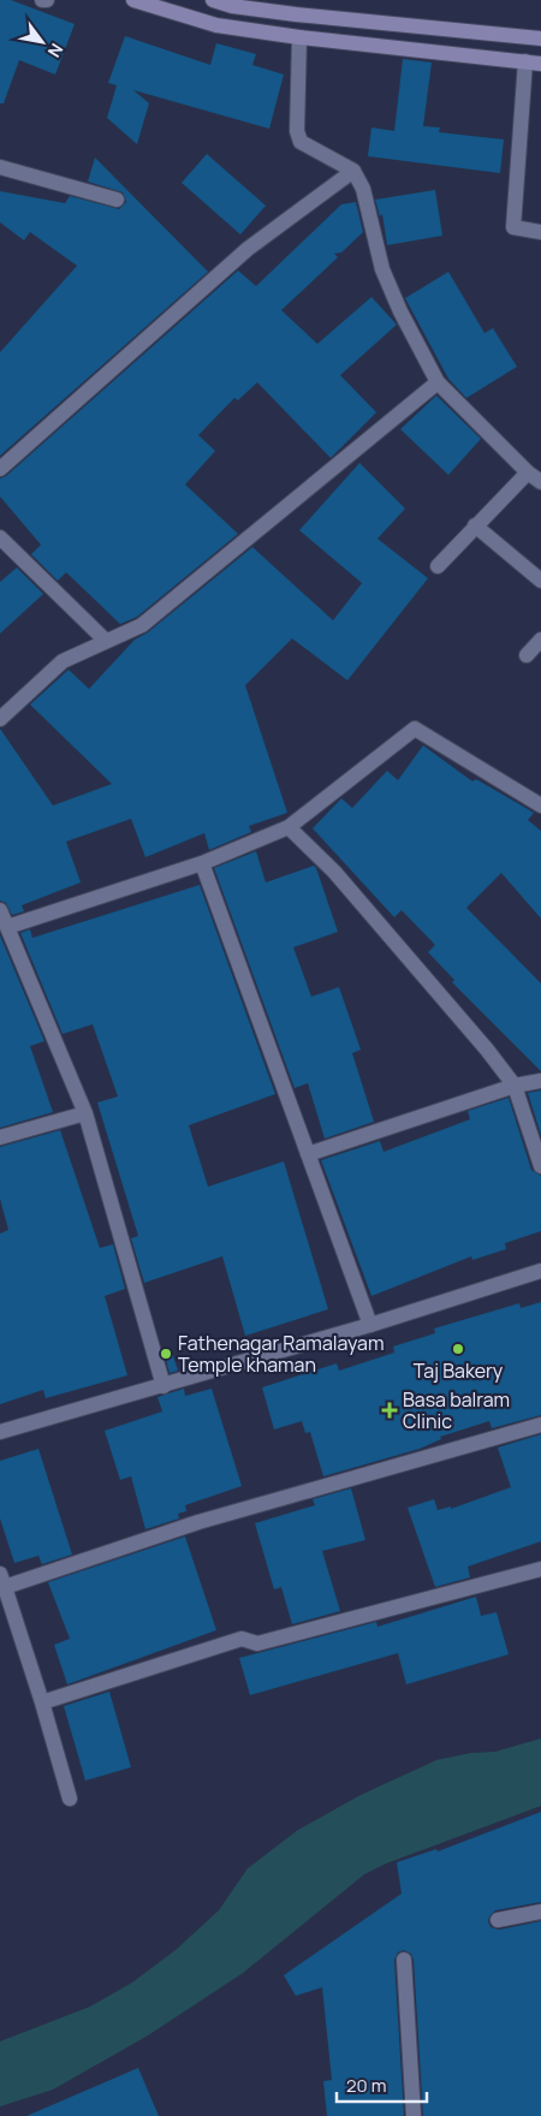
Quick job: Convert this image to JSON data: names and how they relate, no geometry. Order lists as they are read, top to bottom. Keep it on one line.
{"places":{"other":["Taj Bakery","Fathenagar Ramalayam Temple khaman"],"health":["Basa balram Clinic"]},"scale_bar":"20 m","north":"bottom right"}
